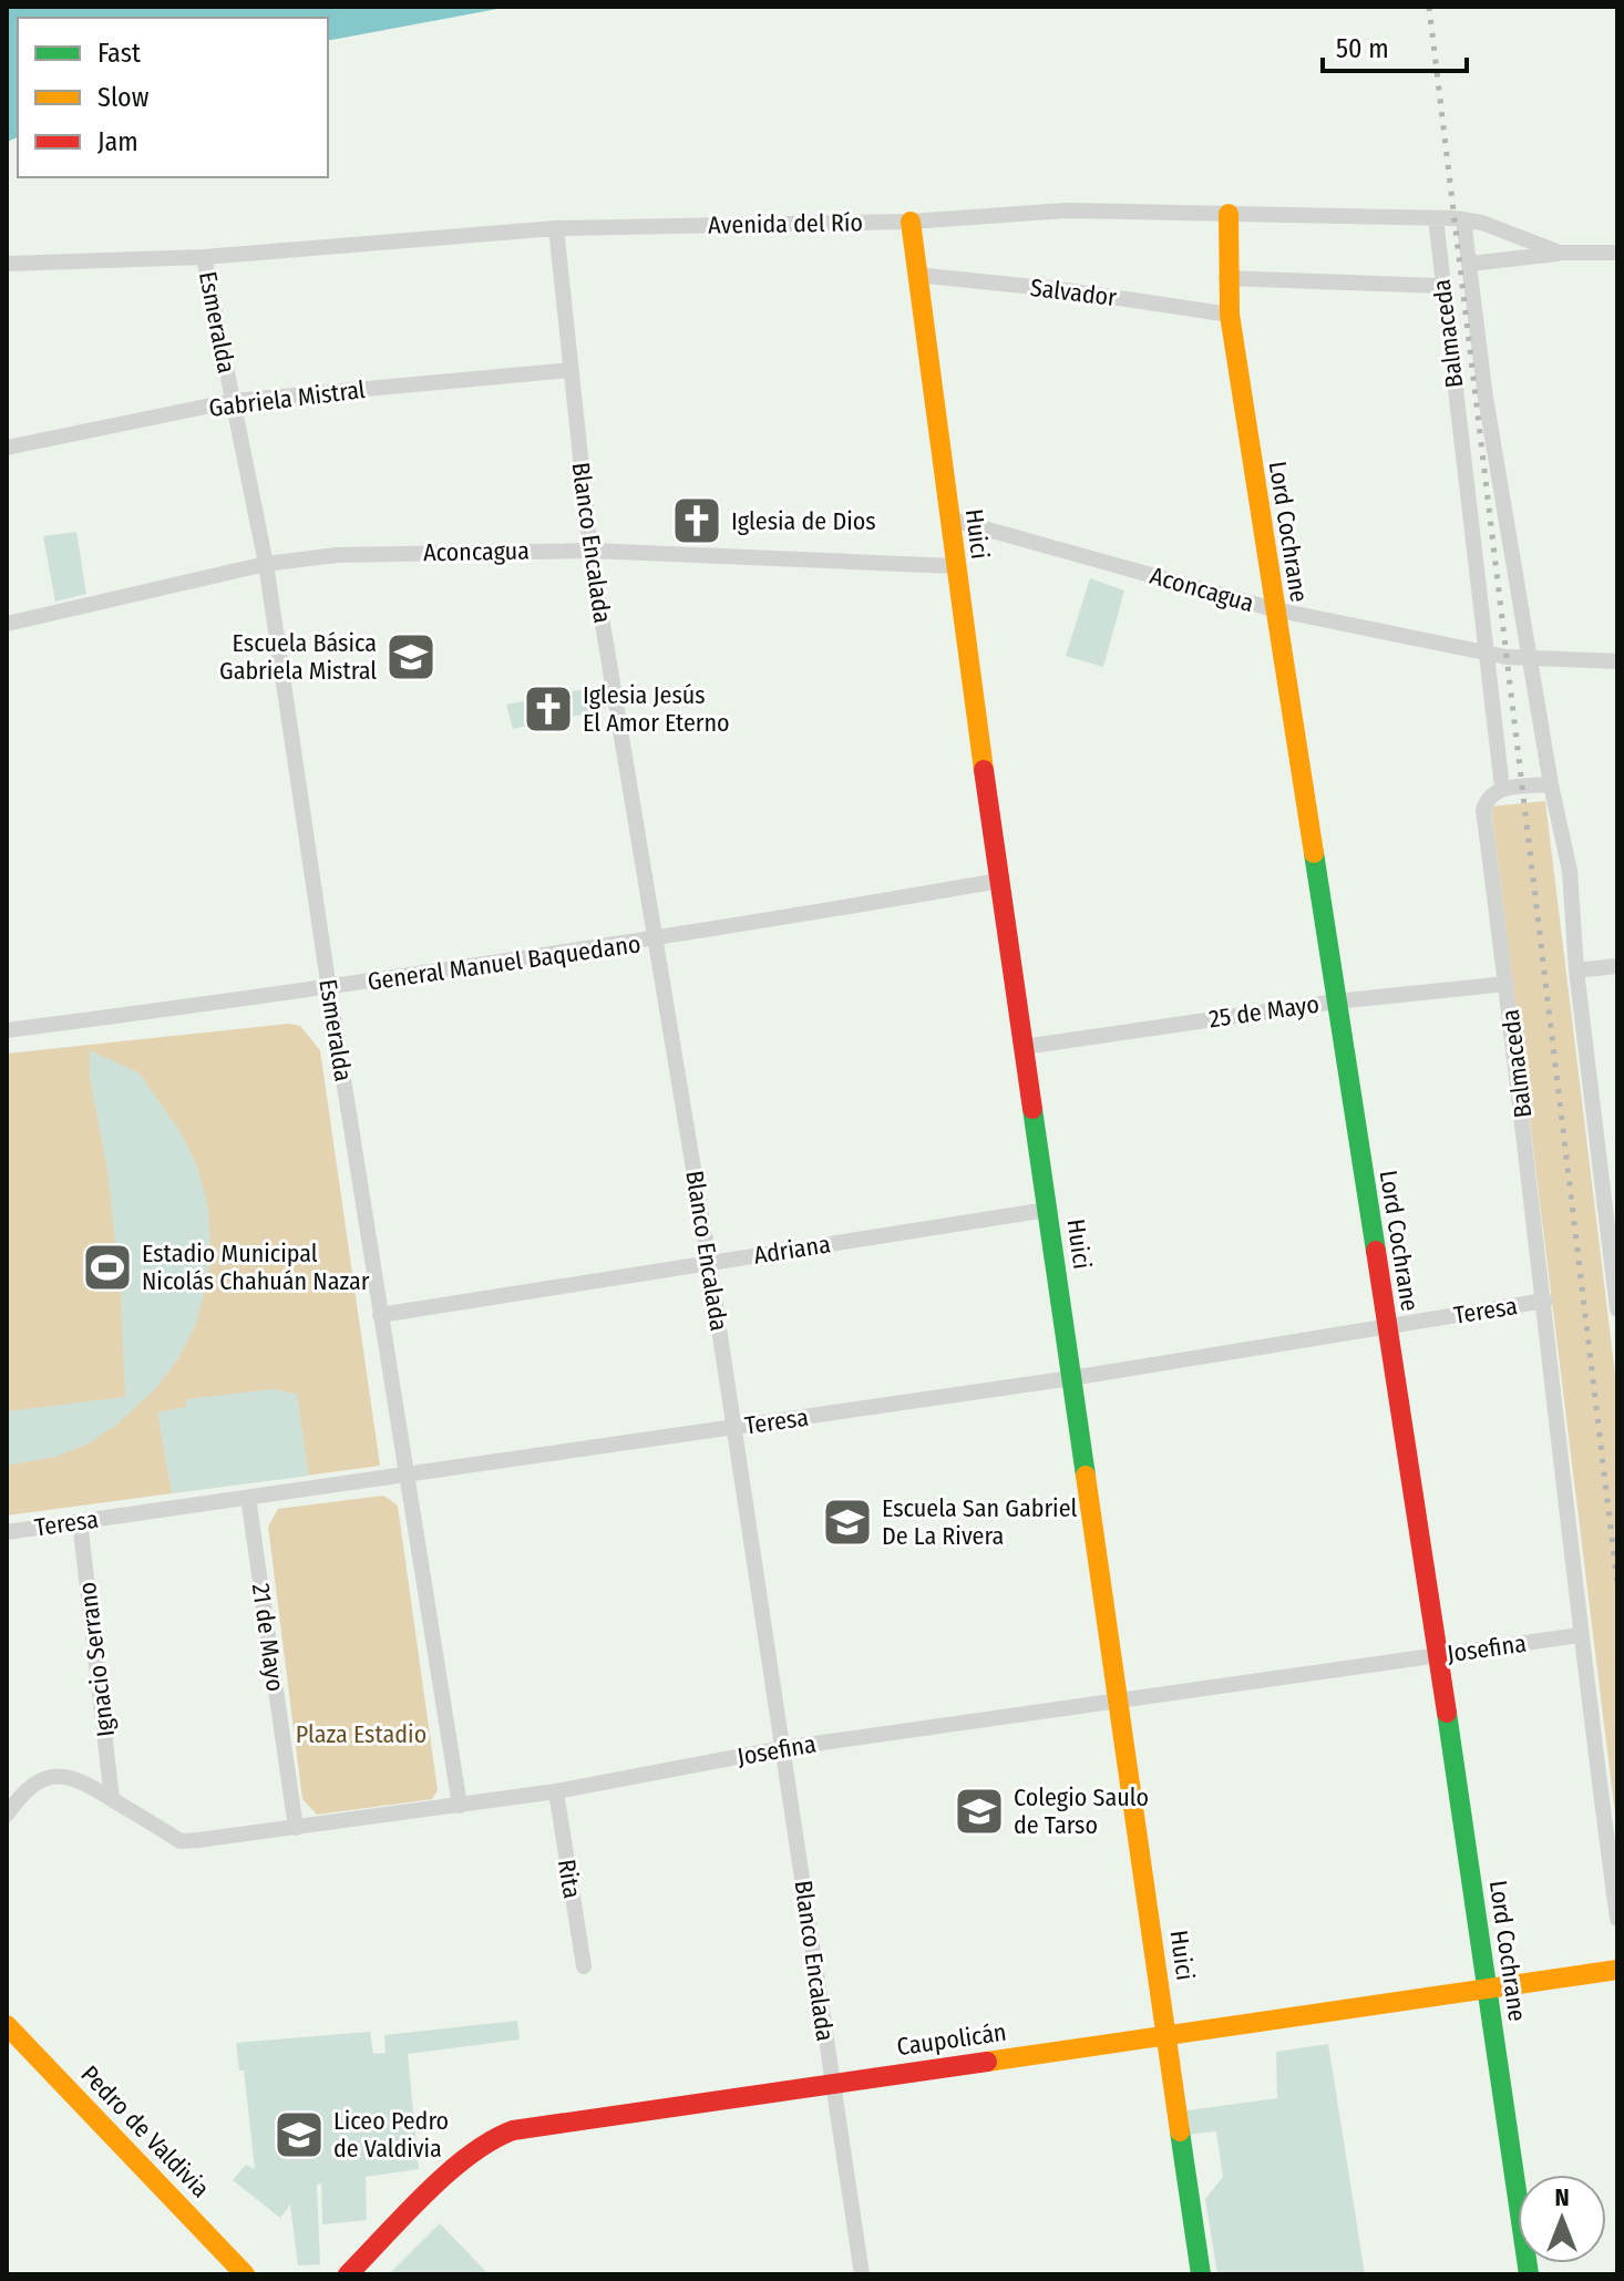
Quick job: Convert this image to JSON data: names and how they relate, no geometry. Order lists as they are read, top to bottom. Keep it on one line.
{"streets":{"street":["Avenida del Río","Salvador","Esmeralda","Balmaceda","Gabriela Mistral","Lord Cochrane","Huici","Blanco Encalada","Aconcagua","General Manuel Baquedano","25 de Mayo","Adriana","Teresa","21 de Mayo","Josefina","Ignacio Serrano","Rita","Caupolicán","Pedro de Valdivia"]},"crossings":[["Avenida del Río","Esmeralda"],["Avenida del Río","Balmaceda"],["Avenida del Río","Lord Cochrane"],["Avenida del Río","Huici"],["Avenida del Río","Blanco Encalada"],["Salvador","Lord Cochrane"],["Salvador","Huici"],["Esmeralda","Gabriela Mistral"],["Esmeralda","Aconcagua"],["Esmeralda","General Manuel Baquedano"],["Esmeralda","Adriana"],["Esmeralda","Teresa"],["Esmeralda","Josefina"],["Balmaceda","Aconcagua"],["Balmaceda","25 de Mayo"],["Balmaceda","Teresa"],["Balmaceda","Josefina"],["Gabriela Mistral","Blanco Encalada"],["Lord Cochrane","Aconcagua"],["Lord Cochrane","25 de Mayo"],["Lord Cochrane","Teresa"],["Lord Cochrane","Josefina"],["Lord Cochrane","Caupolicán"],["Huici","Aconcagua"],["Huici","General Manuel Baquedano"],["Huici","25 de Mayo"],["Huici","Adriana"],["Huici","Teresa"],["Huici","Josefina"],["Huici","Caupolicán"],["Blanco Encalada","Aconcagua"],["Blanco Encalada","General Manuel Baquedano"],["Blanco Encalada","Adriana"],["Blanco Encalada","Teresa"],["Blanco Encalada","Josefina"],["Blanco Encalada","Caupolicán"],["Teresa","21 de Mayo"],["Teresa","Ignacio Serrano"],["21 de Mayo","Josefina"],["Josefina","Ignacio Serrano"],["Josefina","Rita"]],"parks":["Plaza Estadio"],"places":{"church":["Iglesia de Dios","Iglesia Jesús El Amor Eterno"],"school or university":["Escuela Básica Gabriela Mistral","Escuela San Gabriel De La Rivera","Colegio Saulo de Tarso","Liceo Pedro de Valdivia"],"sports":["Estadio Municipal Nicolás Chahuán Nazar"]},"legend":["Fast","Slow","Jam"],"scale_bar":"50 m","north":"top"}
